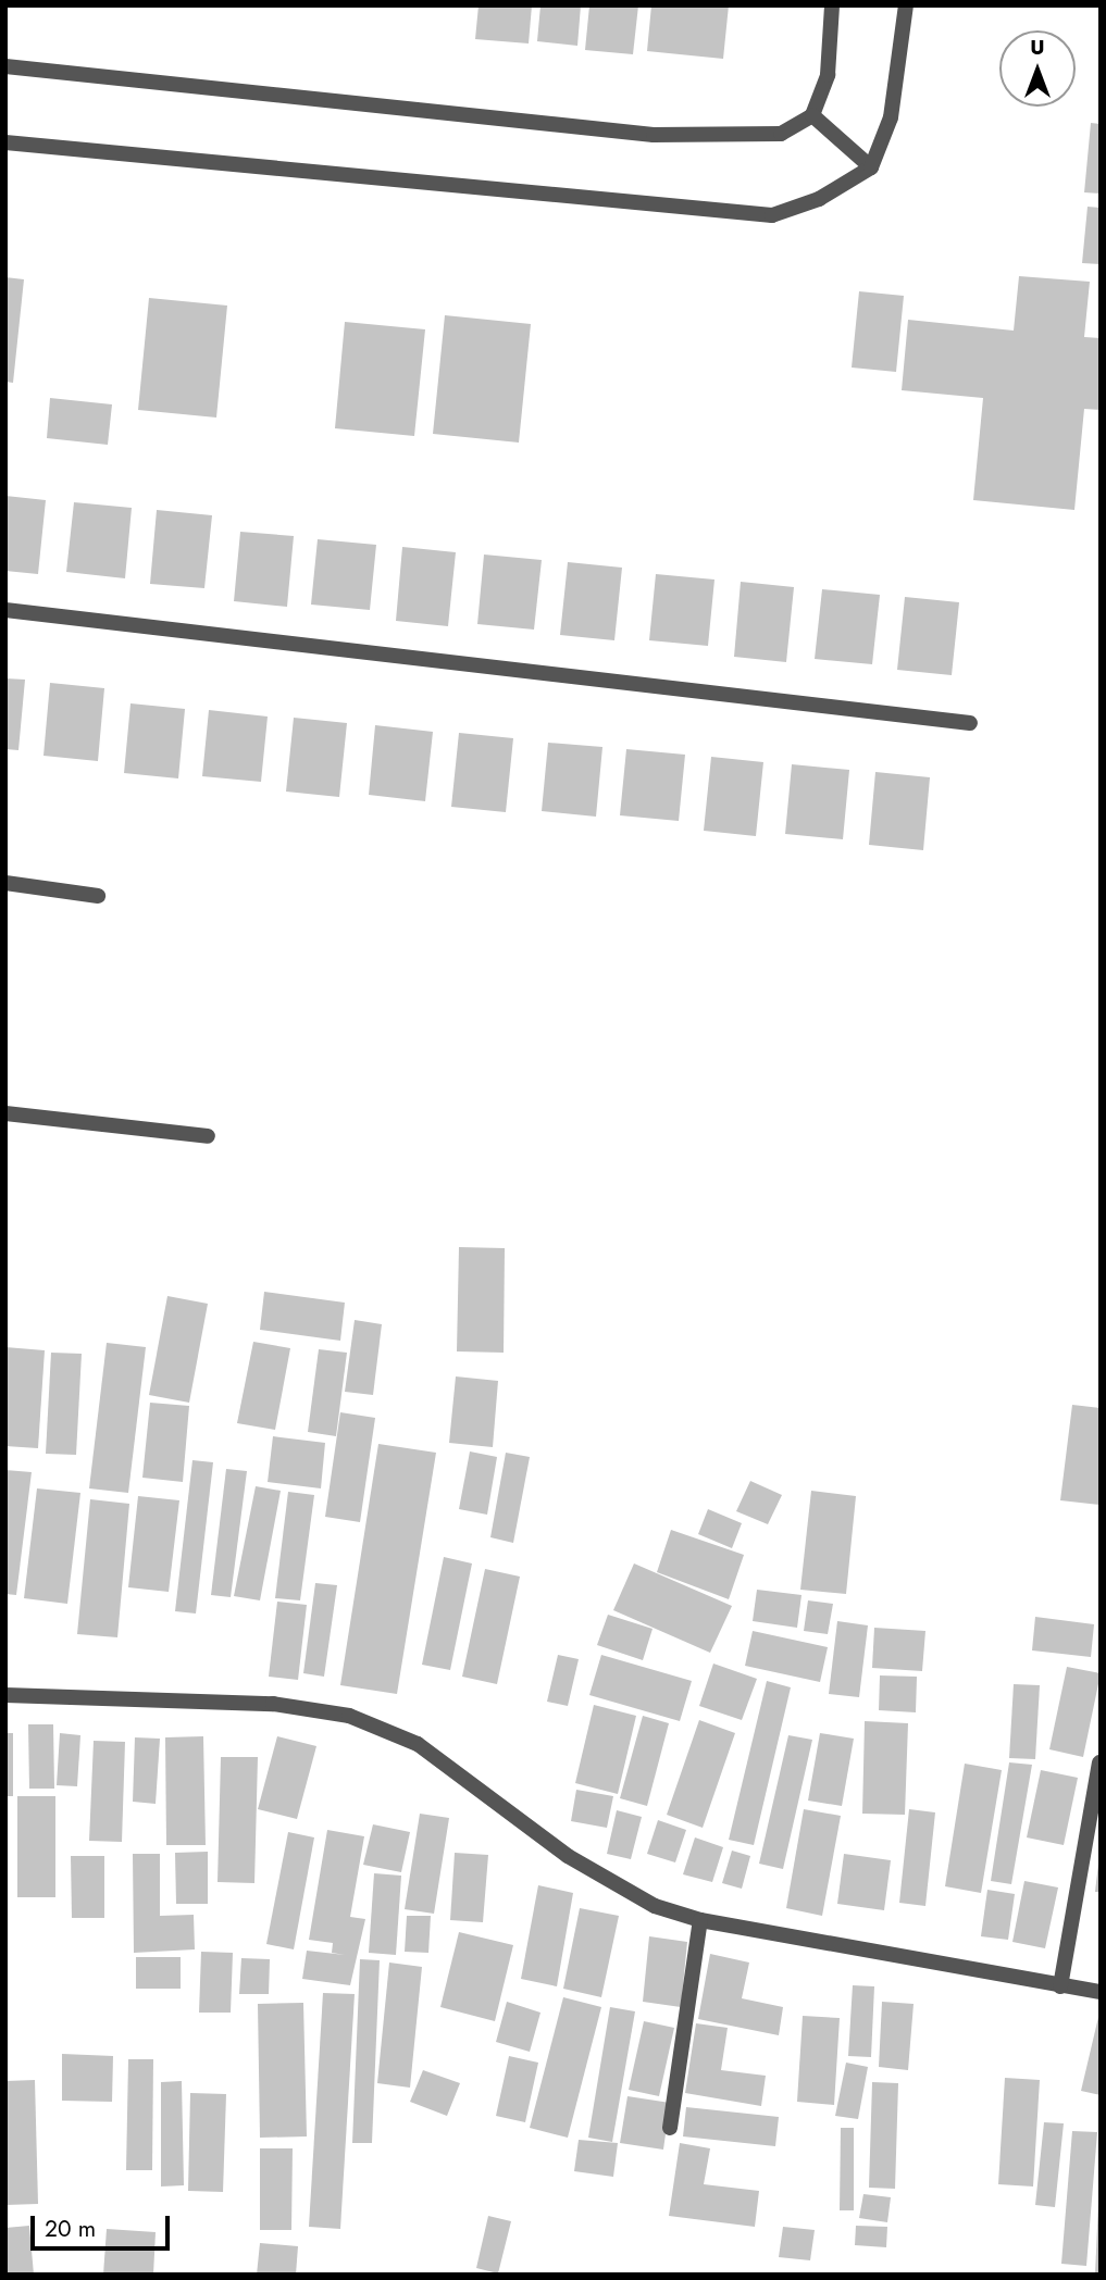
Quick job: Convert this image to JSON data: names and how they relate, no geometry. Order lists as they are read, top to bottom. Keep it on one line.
{"scale_bar":"20 m","north":"top"}
